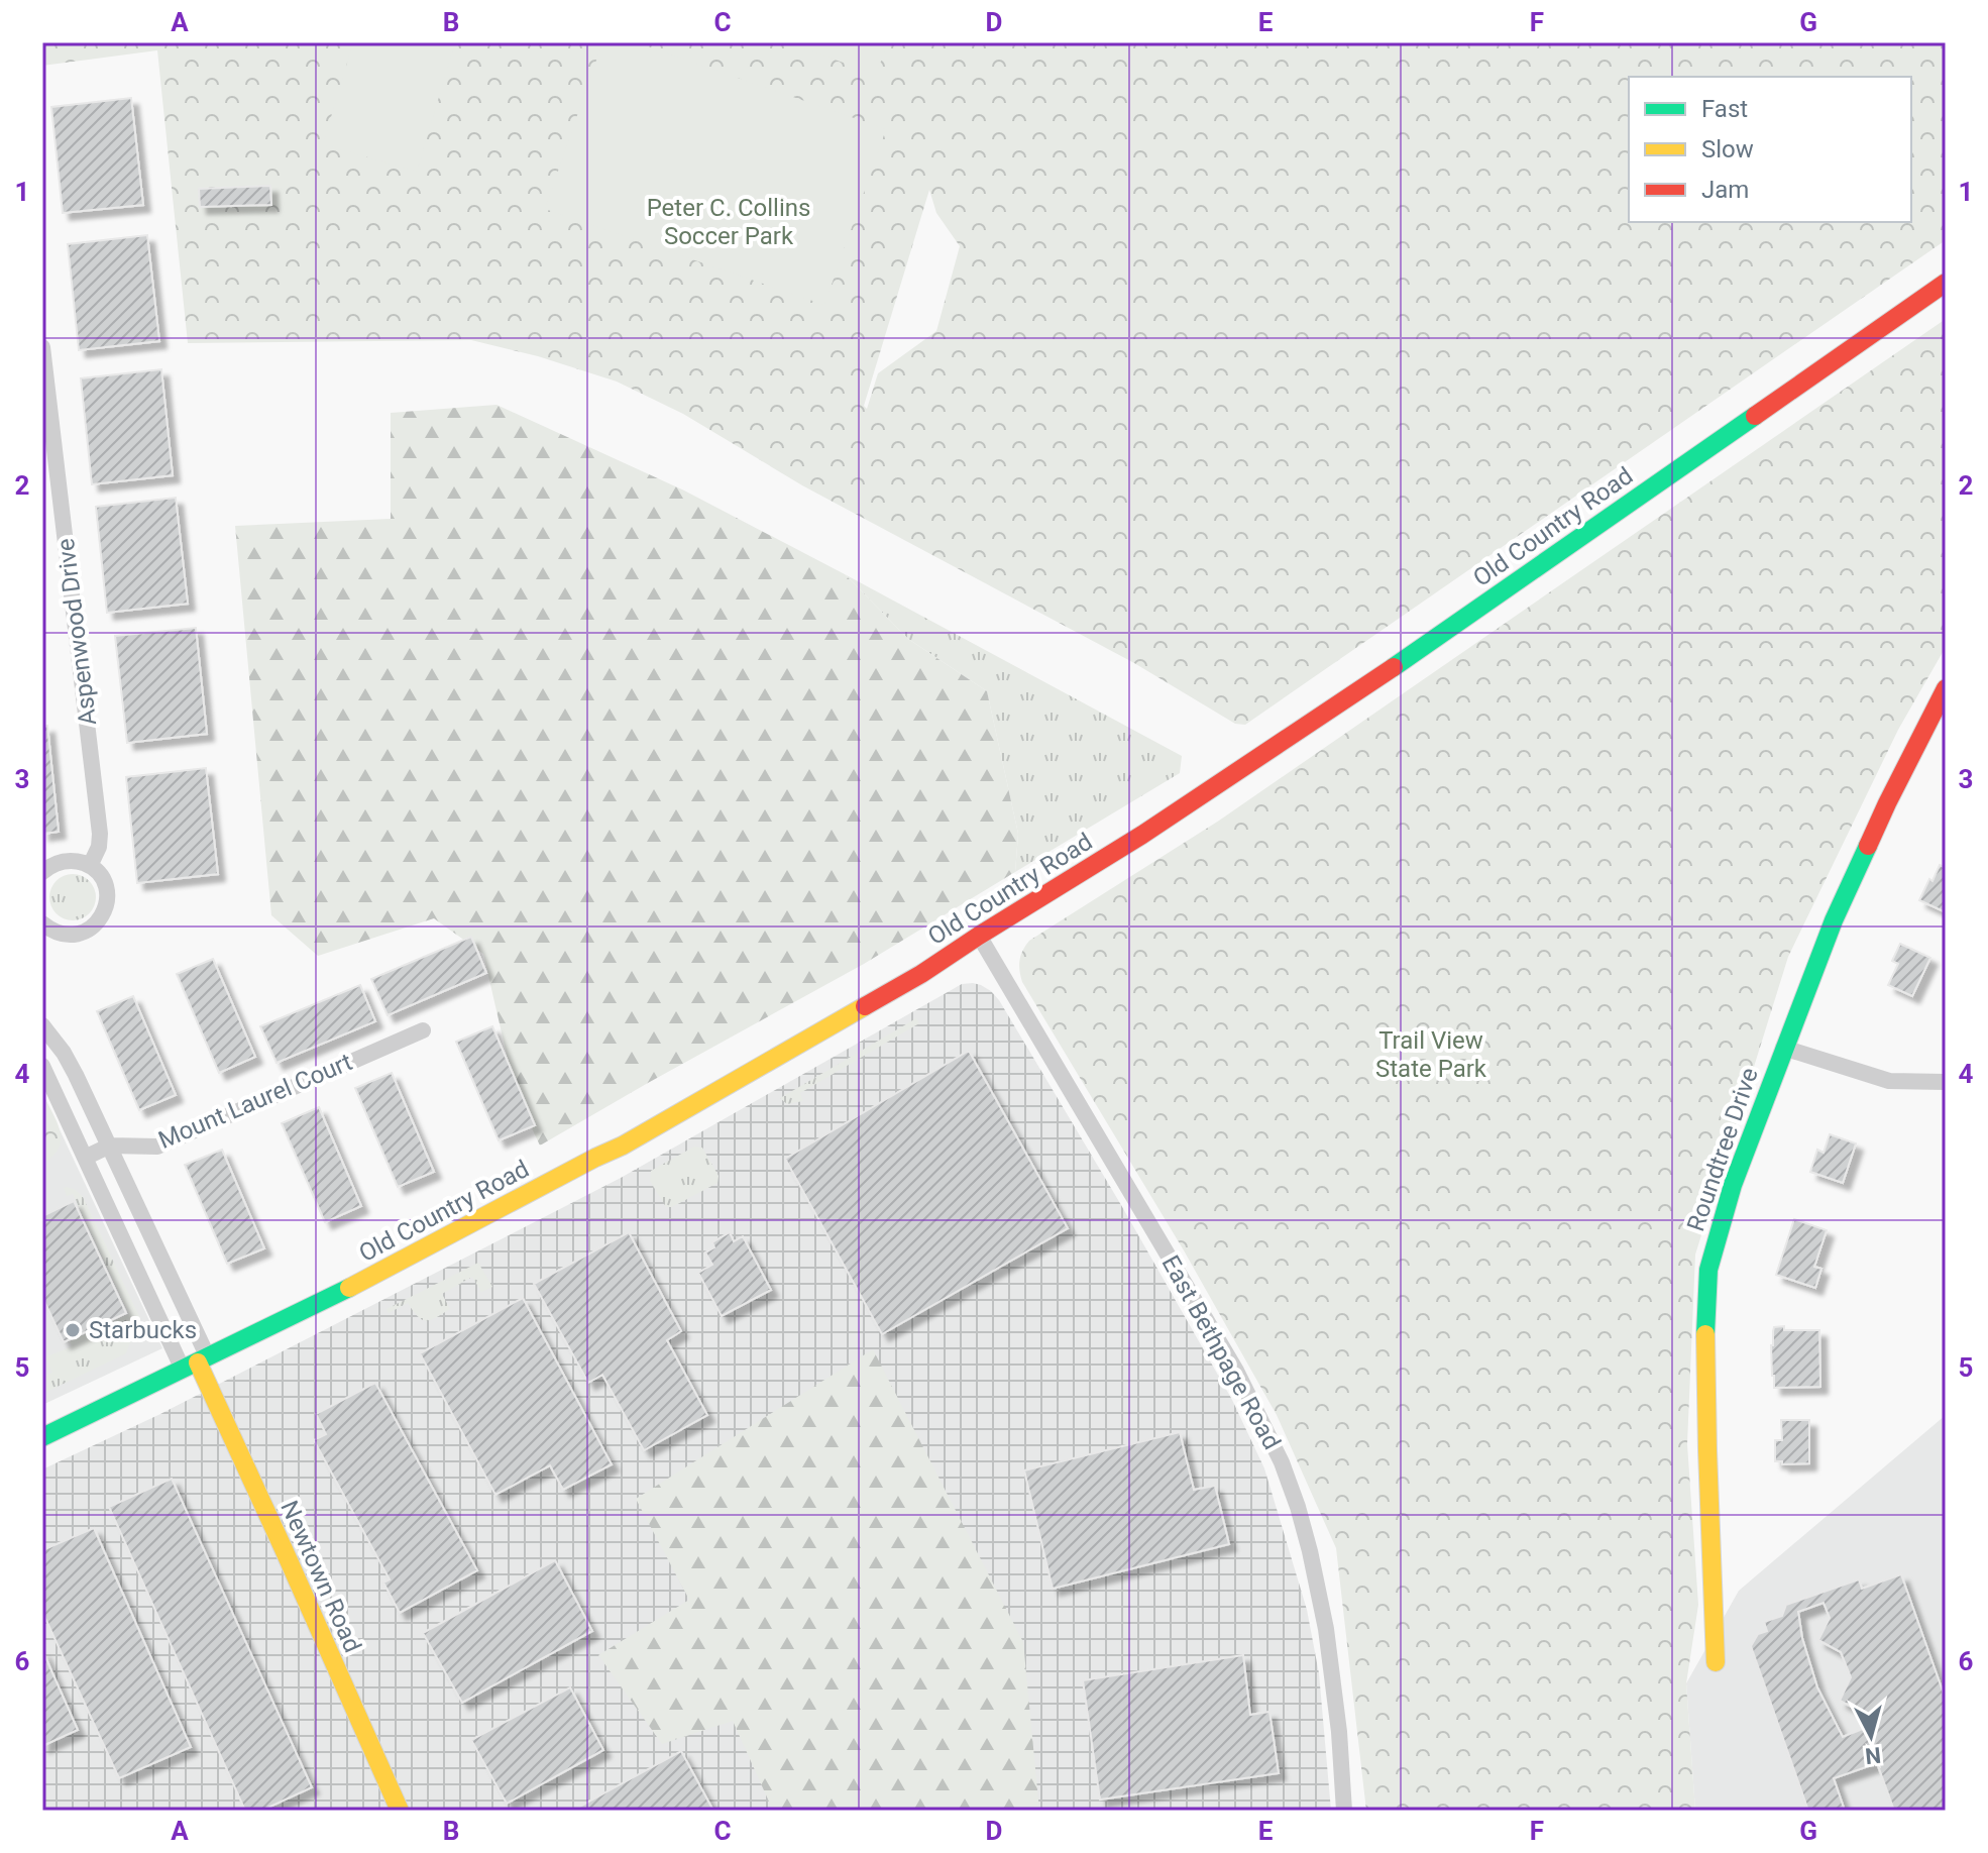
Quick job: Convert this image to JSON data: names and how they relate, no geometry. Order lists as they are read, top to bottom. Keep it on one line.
{"streets":{"main road":["Old Country Road","Roundtree Drive","Newtown Road"],"street":["Aspenwood Drive","Mount Laurel Court","East Bethpage Road"]},"crossings":[["Old Country Road","East Bethpage Road"],["Old Country Road","Newtown Road"]],"parks":["Peter C. Collins Soccer Park","Trail View State Park"],"places":["Starbucks"],"legend":["Fast","Slow","Jam"],"north":"bottom","grid":{"columns":["A","B","C","D","E","F","G"],"rows":["1","2","3","4","5","6"]}}
